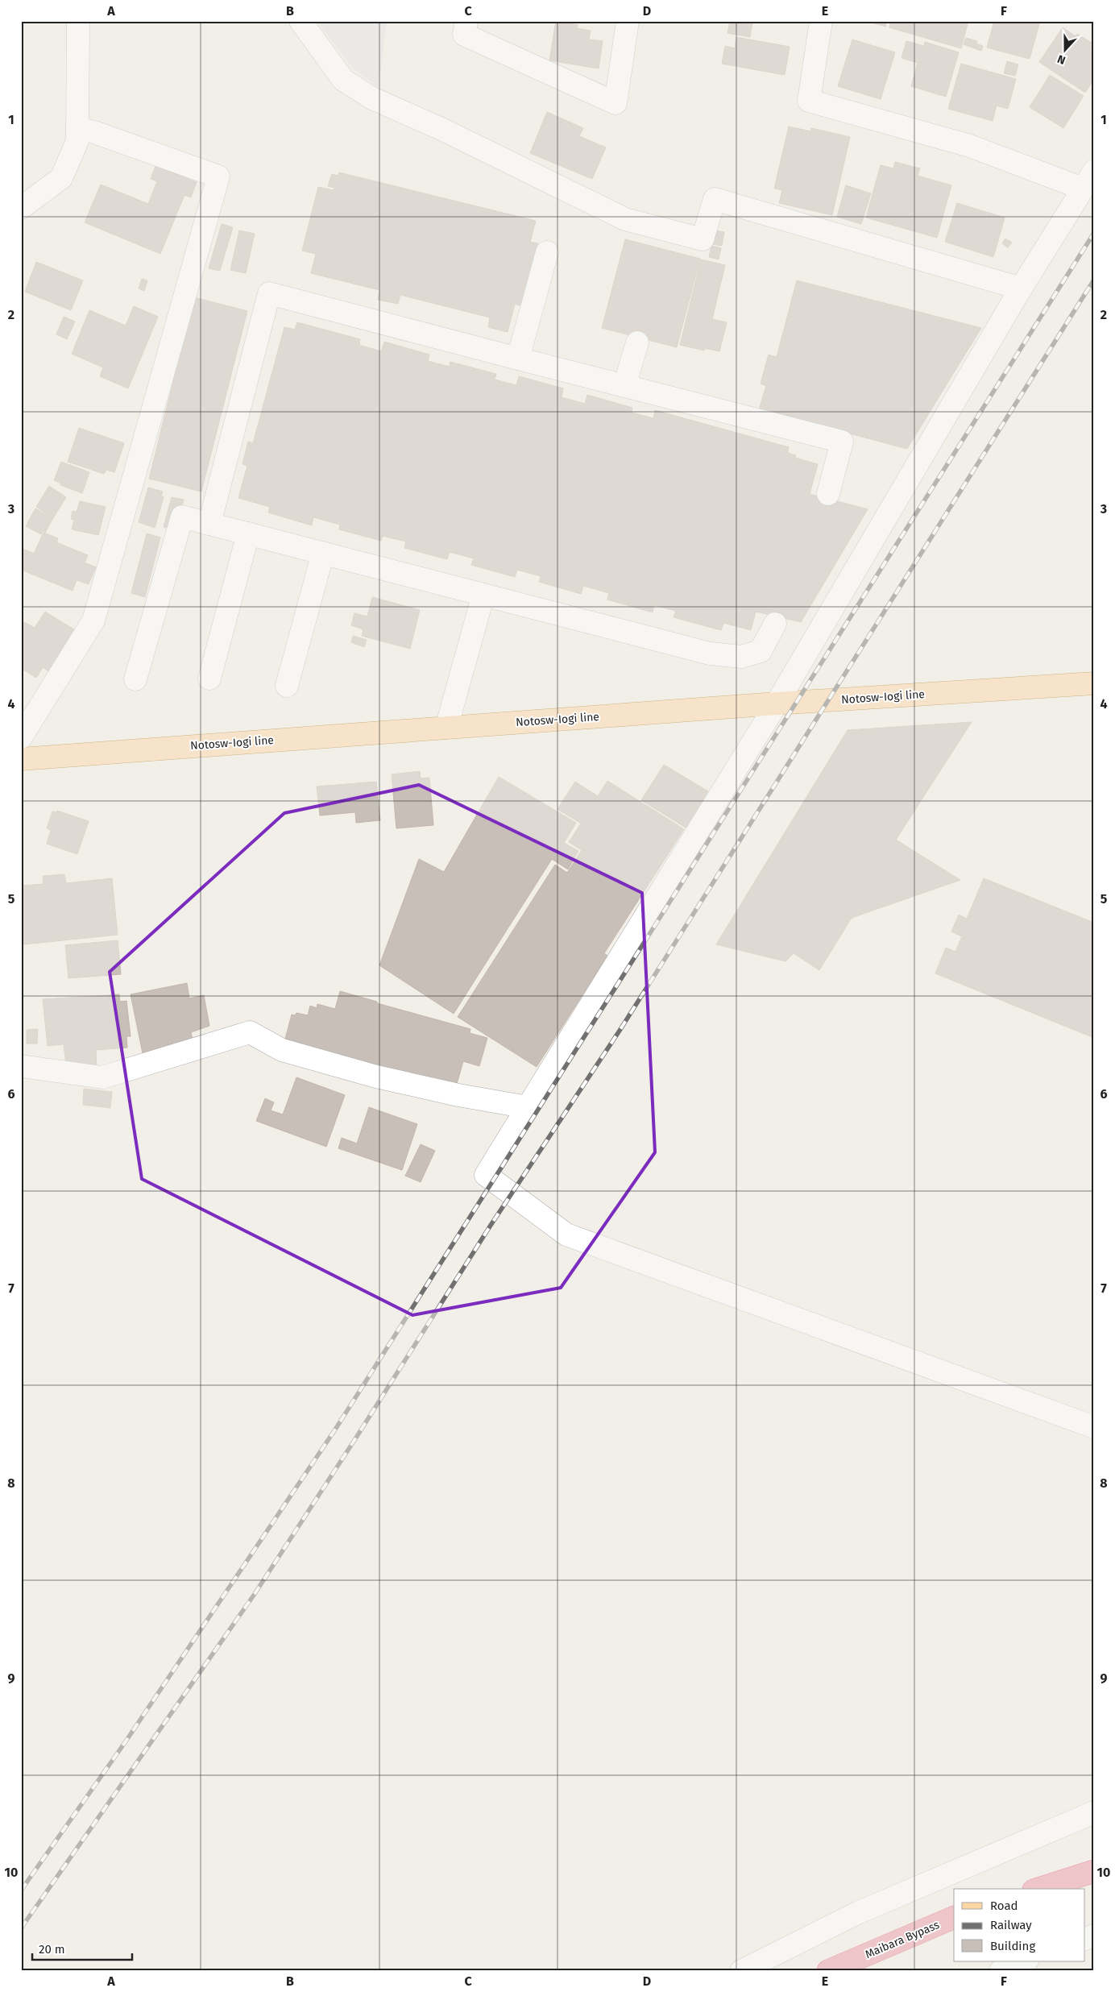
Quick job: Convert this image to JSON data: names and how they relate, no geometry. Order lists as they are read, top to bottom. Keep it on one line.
{"streets":{"highway":["Maibara Bypass"],"main road":["Notosw-Iogi line"]},"legend":["Road","Railway","Building"],"scale_bar":"20 m","north":"bottom","grid":{"columns":["A","B","C","D","E","F"],"rows":["1","2","3","4","5","6","7","8","9","10"]}}
